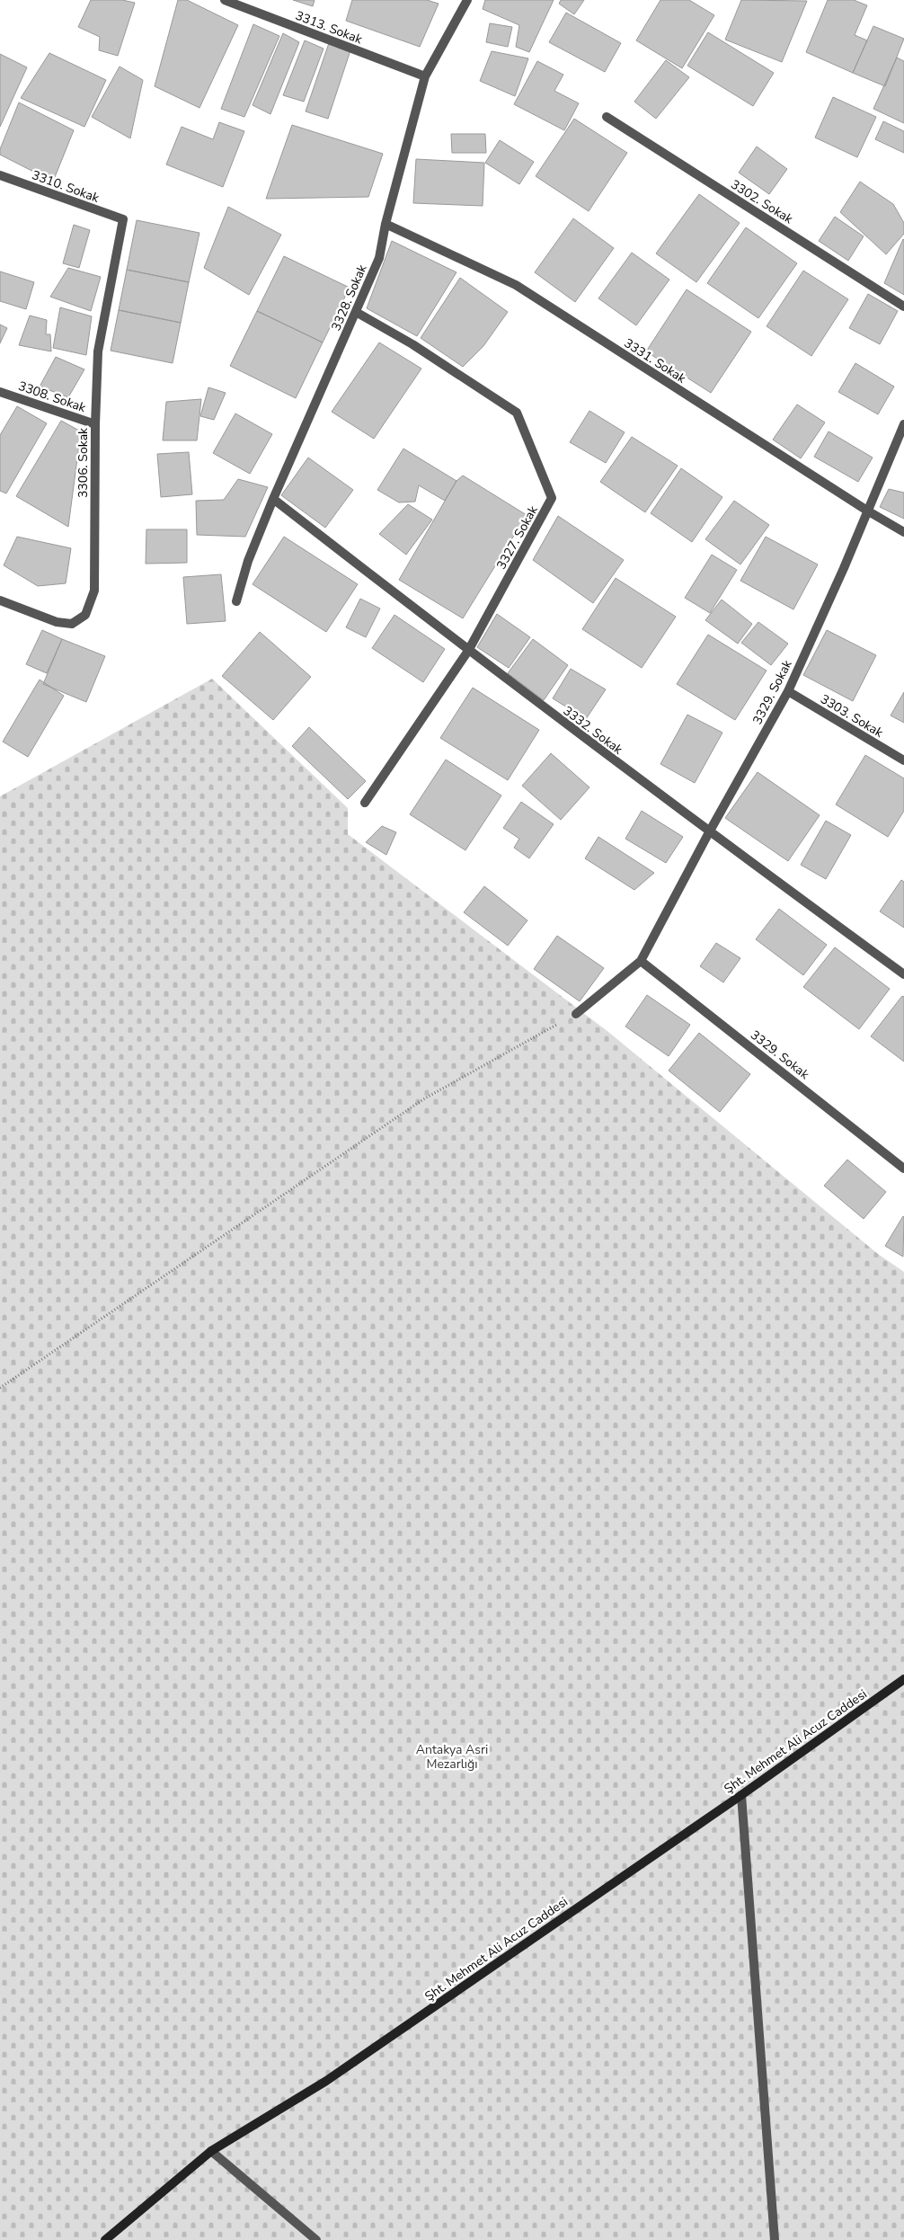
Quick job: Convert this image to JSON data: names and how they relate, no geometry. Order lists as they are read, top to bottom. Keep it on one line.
{"streets":{"street":["3313. Sokak","3310. Sokak","3302. Sokak","3328. Sokak","3331. Sokak","3308. Sokak","3306. Sokak","3327. Sokak","3329. Sokak","3303. Sokak","3332. Sokak","Şht. Mehmet Ali Acuz Caddesi"]},"crossings":[["3313. Sokak","3328. Sokak"],["3310. Sokak","3306. Sokak"],["3328. Sokak","3331. Sokak"],["3328. Sokak","3327. Sokak"],["3328. Sokak","3332. Sokak"],["3331. Sokak","3329. Sokak"],["3308. Sokak","3306. Sokak"],["3327. Sokak","3332. Sokak"],["3329. Sokak","3303. Sokak"],["3329. Sokak","3332. Sokak"]],"parks":["Antakya Asri Mezarlığı"]}
